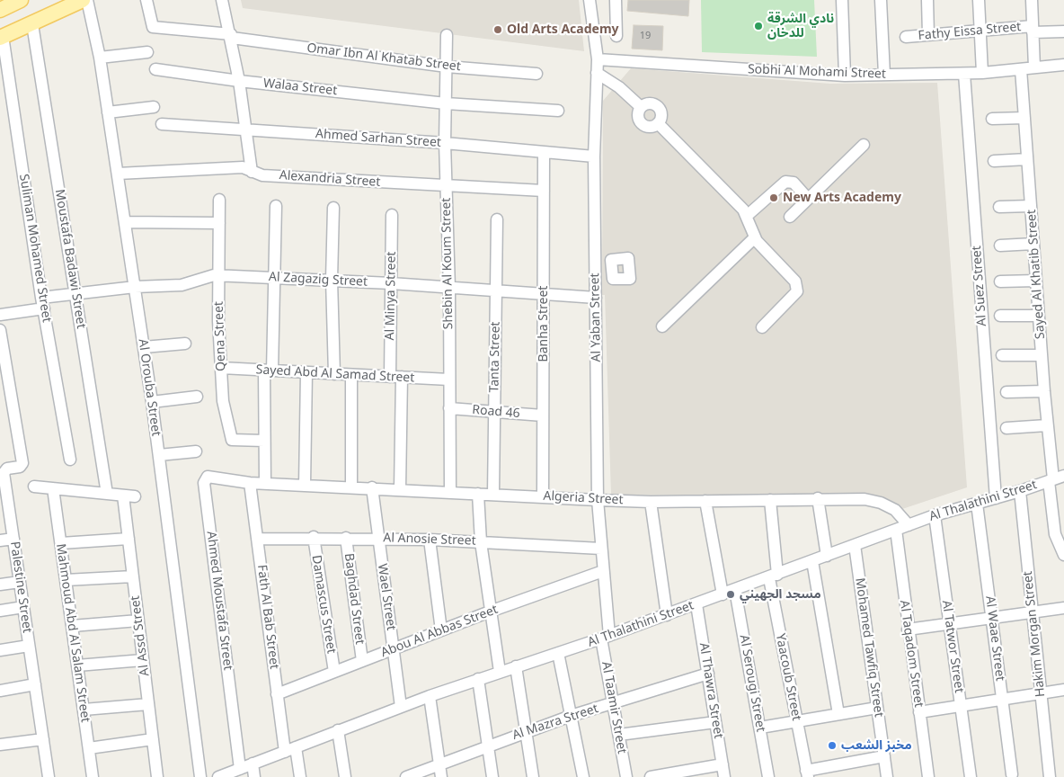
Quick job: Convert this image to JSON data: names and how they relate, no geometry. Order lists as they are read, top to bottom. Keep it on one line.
{"streets":{"street":["Fathy Eissa Street","Omar Ibn Al Khatab Street","Sobhi Al Mohami Street","Walaa Street","Ahmed Sarhan Street","Alexandria Street","Suliman Mohamed Street","Moustafa Badawi Street","Shebin Al Koum Street","Sayed Al Khatib Street","Al Zagazig Street","Al Suez Street","Al Minya Street","Al Yaban Street","Banha Street","Qena Street","Tanta Street","Sayed Abd Al Samad Street","Al Orouba Street","Road 46","Algeria Street","Al Thalathini Street","Al Anosie Street","Palestine Street","Wael Street","Baghdad Street","Ahmed Moustafa Street","Damascus Street","Fath Al Bab Street","Abou Al Abbas Street","Mahmoud Abd Al Salam Street","Hakim Morgan Street","Al Assd Street","Al Waae Street","Al Tatwor Street","Mohamed Tawfiq Street","Al Taqadom Street","Yaacoub Street","Al Serougi Street","Al Thawra Street","Al Taamir Street","Al Mazra Street"]},"crossings":[["Omar Ibn Al Khatab Street","Shebin Al Koum Street"],["Sobhi Al Mohami Street","Sayed Al Khatib Street"],["Sobhi Al Mohami Street","Al Suez Street"],["Sobhi Al Mohami Street","Al Yaban Street"],["Walaa Street","Shebin Al Koum Street"],["Ahmed Sarhan Street","Shebin Al Koum Street"],["Ahmed Sarhan Street","Al Yaban Street"],["Ahmed Sarhan Street","Banha Street"],["Alexandria Street","Shebin Al Koum Street"],["Alexandria Street","Banha Street"],["Alexandria Street","Al Orouba Street"],["Suliman Mohamed Street","Al Zagazig Street"],["Moustafa Badawi Street","Al Zagazig Street"],["Shebin Al Koum Street","Al Zagazig Street"],["Shebin Al Koum Street","Sayed Abd Al Samad Street"],["Shebin Al Koum Street","Road 46"],["Shebin Al Koum Street","Algeria Street"],["Sayed Al Khatib Street","Al Thalathini Street"],["Al Zagazig Street","Al Minya Street"],["Al Zagazig Street","Al Yaban Street"],["Al Zagazig Street","Banha Street"],["Al Zagazig Street","Qena Street"],["Al Zagazig Street","Tanta Street"],["Al Zagazig Street","Al Orouba Street"],["Al Suez Street","Al Thalathini Street"],["Al Minya Street","Sayed Abd Al Samad Street"],["Al Minya Street","Algeria Street"],["Al Yaban Street","Algeria Street"],["Al Yaban Street","Al Thalathini Street"],["Al Yaban Street","Al Anosie Street"],["Al Yaban Street","Abou Al Abbas Street"],["Al Yaban Street","Al Taamir Street"],["Banha Street","Road 46"],["Banha Street","Algeria Street"],["Qena Street","Sayed Abd Al Samad Street"],["Tanta Street","Road 46"],["Tanta Street","Algeria Street"],["Algeria Street","Al Thalathini Street"],["Algeria Street","Wael Street"],["Algeria Street","Ahmed Moustafa Street"],["Algeria Street","Fath Al Bab Street"],["Algeria Street","Yaacoub Street"],["Al Thalathini Street","Wael Street"],["Al Thalathini Street","Ahmed Moustafa Street"],["Al Thalathini Street","Fath Al Bab Street"],["Al Thalathini Street","Hakim Morgan Street"],["Al Thalathini Street","Al Waae Street"],["Al Thalathini Street","Al Tatwor Street"],["Al Thalathini Street","Mohamed Tawfiq Street"],["Al Thalathini Street","Al Taqadom Street"],["Al Thalathini Street","Yaacoub Street"],["Al Thalathini Street","Al Serougi Street"],["Al Thalathini Street","Al Thawra Street"],["Al Thalathini Street","Al Taamir Street"],["Al Anosie Street","Wael Street"],["Al Anosie Street","Baghdad Street"],["Al Anosie Street","Damascus Street"],["Al Anosie Street","Fath Al Bab Street"],["Wael Street","Abou Al Abbas Street"],["Baghdad Street","Abou Al Abbas Street"],["Ahmed Moustafa Street","Fath Al Bab Street"],["Damascus Street","Abou Al Abbas Street"],["Fath Al Bab Street","Abou Al Abbas Street"],["Al Thawra Street","Al Mazra Street"],["Al Taamir Street","Al Mazra Street"]],"places":["نادي الشرقة للدخان","Old Arts Academy","New Arts Academy","مسجد الجهيني","مخبز الشعب"],"house_numbers":["19"]}
